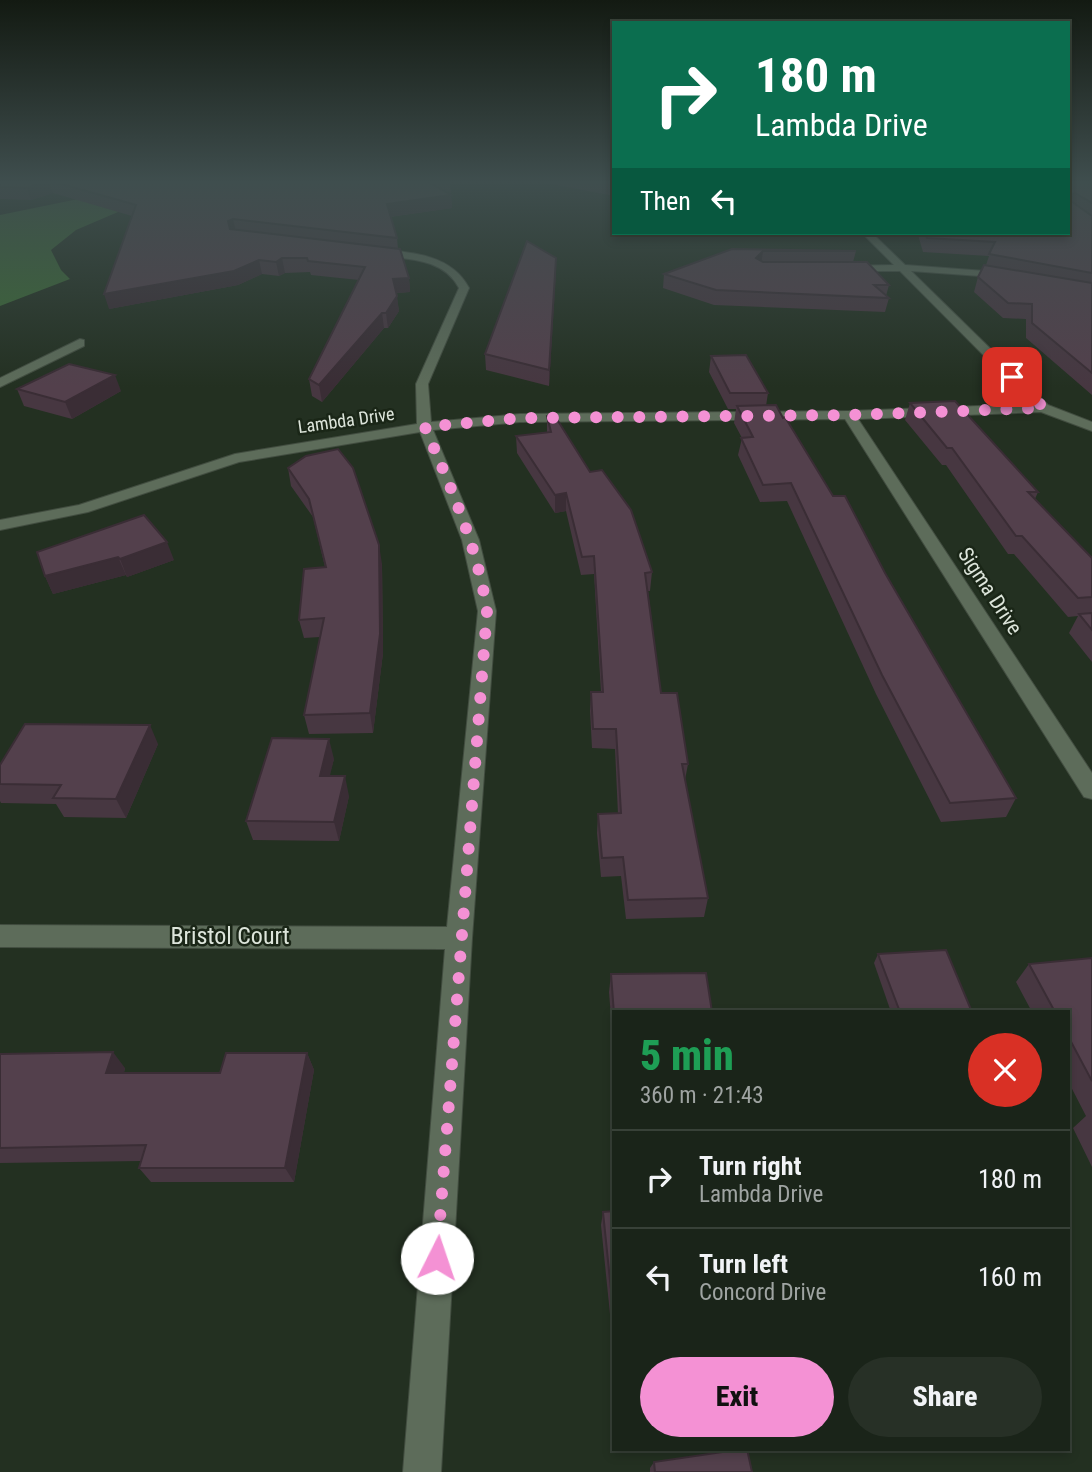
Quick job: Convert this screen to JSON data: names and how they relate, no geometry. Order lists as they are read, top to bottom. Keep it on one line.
{"streets":{"street":["Lambda Drive","Sigma Drive","Bristol Court"]},"crossings":[["Lambda Drive","Sigma Drive"]],"page":{"turn":["180 m","Lambda Drive"],"then":"Then","heading":["5 min","360 m · 21:43"],"list":[{"name":"Turn right","note":"Lambda Drive","value":"180 m"},{"name":"Turn left","note":"Concord Drive","value":"160 m"}],"buttons":["Exit","Share"]}}
